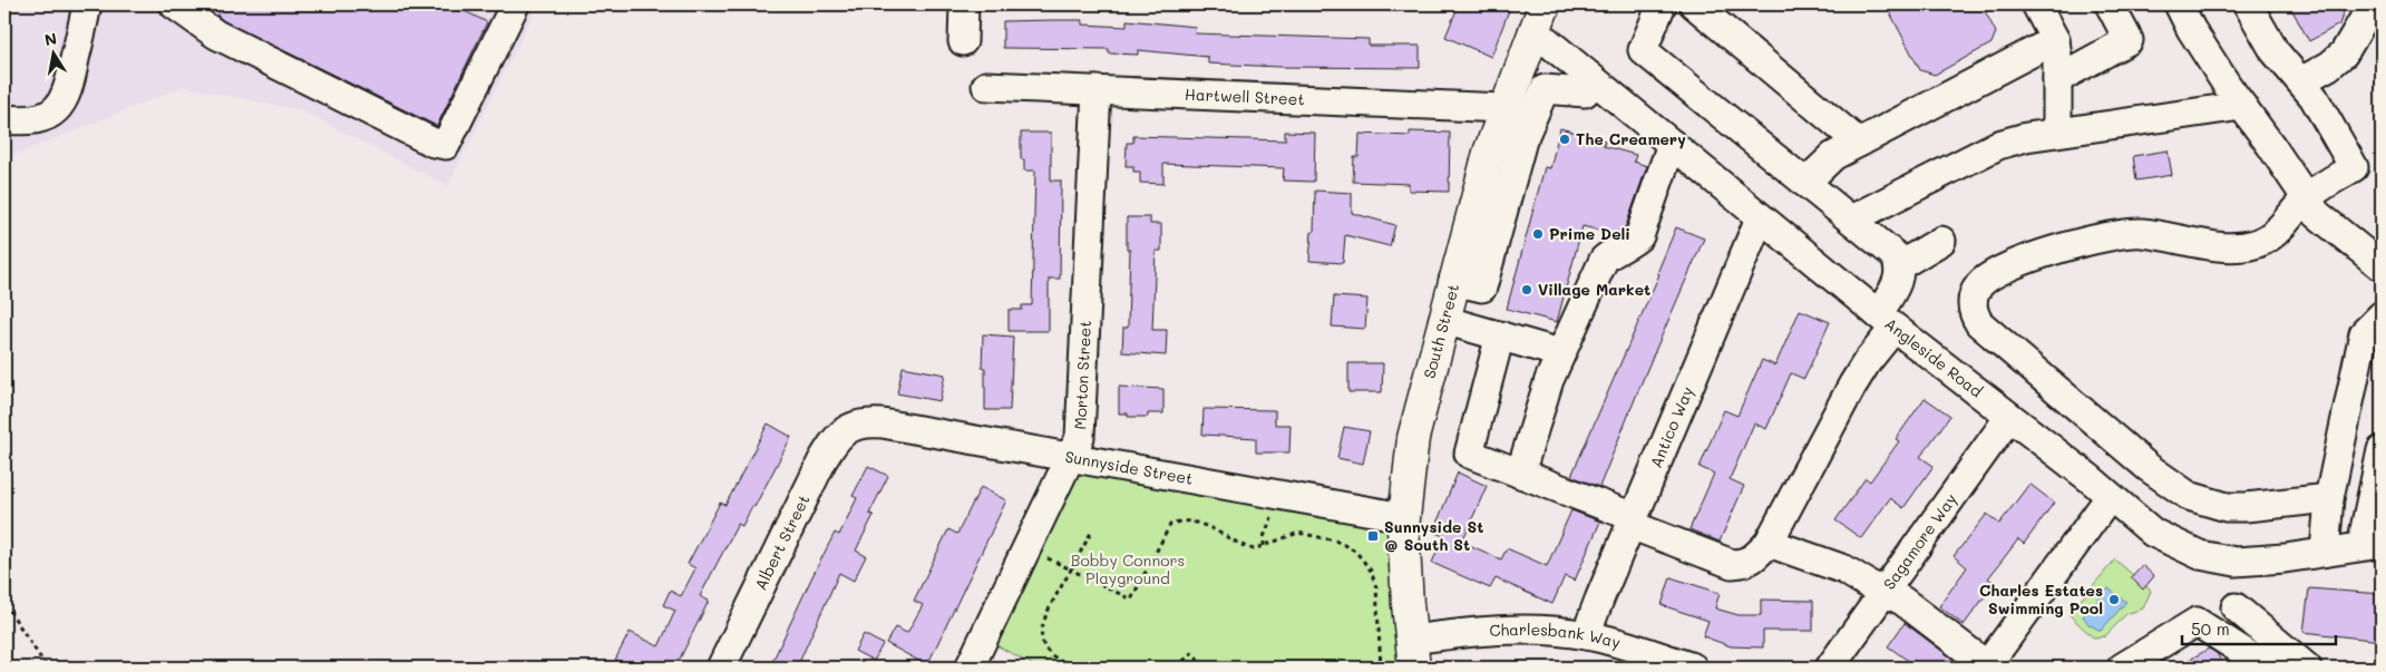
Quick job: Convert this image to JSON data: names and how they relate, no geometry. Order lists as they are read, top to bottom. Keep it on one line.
{"streets":{"main road":["South Street"],"street":["Hartwell Street","Angleside Road","Morton Street","Antico Way","Sunnyside Street","Sagamore Way","Albert Street","Charlesbank Way"]},"crossings":[["Hartwell Street","South Street"],["Hartwell Street","Morton Street"],["South Street","Angleside Road"],["South Street","Sunnyside Street"],["South Street","Charlesbank Way"],["Angleside Road","Antico Way"],["Angleside Road","Sagamore Way"],["Morton Street","Sunnyside Street"],["Antico Way","Charlesbank Way"],["Sunnyside Street","Albert Street"]],"parks":["Bobby Connors Playground"],"places":{"other":["The Creamery","Prime Deli","Village Market","Charles Estates Swimming Pool"],"transit":["Sunnyside St @ South St"]},"scale_bar":"50 m","north":"top"}
